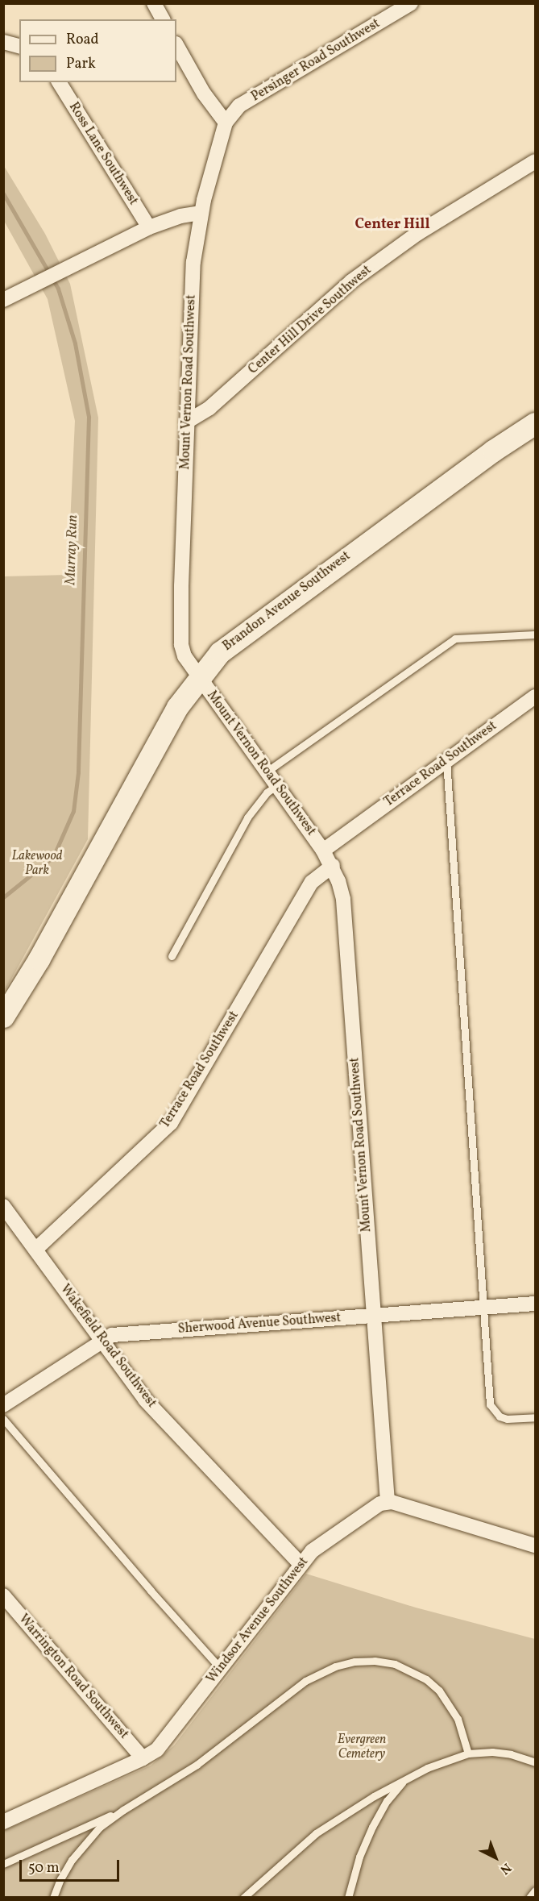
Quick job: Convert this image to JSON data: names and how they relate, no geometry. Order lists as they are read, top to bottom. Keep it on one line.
{"streets":{"main road":["Brandon Avenue Southwest"],"street":["Persinger Road Southwest","Ross Lane Southwest","Center Hill Drive Southwest","Mount Vernon Road Southwest","Terrace Road Southwest","Sherwood Avenue Southwest","Wakefield Road Southwest","Windsor Avenue Southwest","Warrington Road Southwest"]},"crossings":[["Persinger Road Southwest","Mount Vernon Road Southwest"],["Center Hill Drive Southwest","Mount Vernon Road Southwest"],["Mount Vernon Road Southwest","Brandon Avenue Southwest"],["Mount Vernon Road Southwest","Terrace Road Southwest"],["Mount Vernon Road Southwest","Sherwood Avenue Southwest"],["Mount Vernon Road Southwest","Windsor Avenue Southwest"],["Terrace Road Southwest","Wakefield Road Southwest"],["Sherwood Avenue Southwest","Wakefield Road Southwest"],["Wakefield Road Southwest","Windsor Avenue Southwest"],["Windsor Avenue Southwest","Warrington Road Southwest"]],"districts":["Center Hill"],"water":["Murray Run"],"parks":["Lakewood Park","Evergreen Cemetery"],"legend":["Road","Park"],"scale_bar":"50 m","north":"bottom right"}
